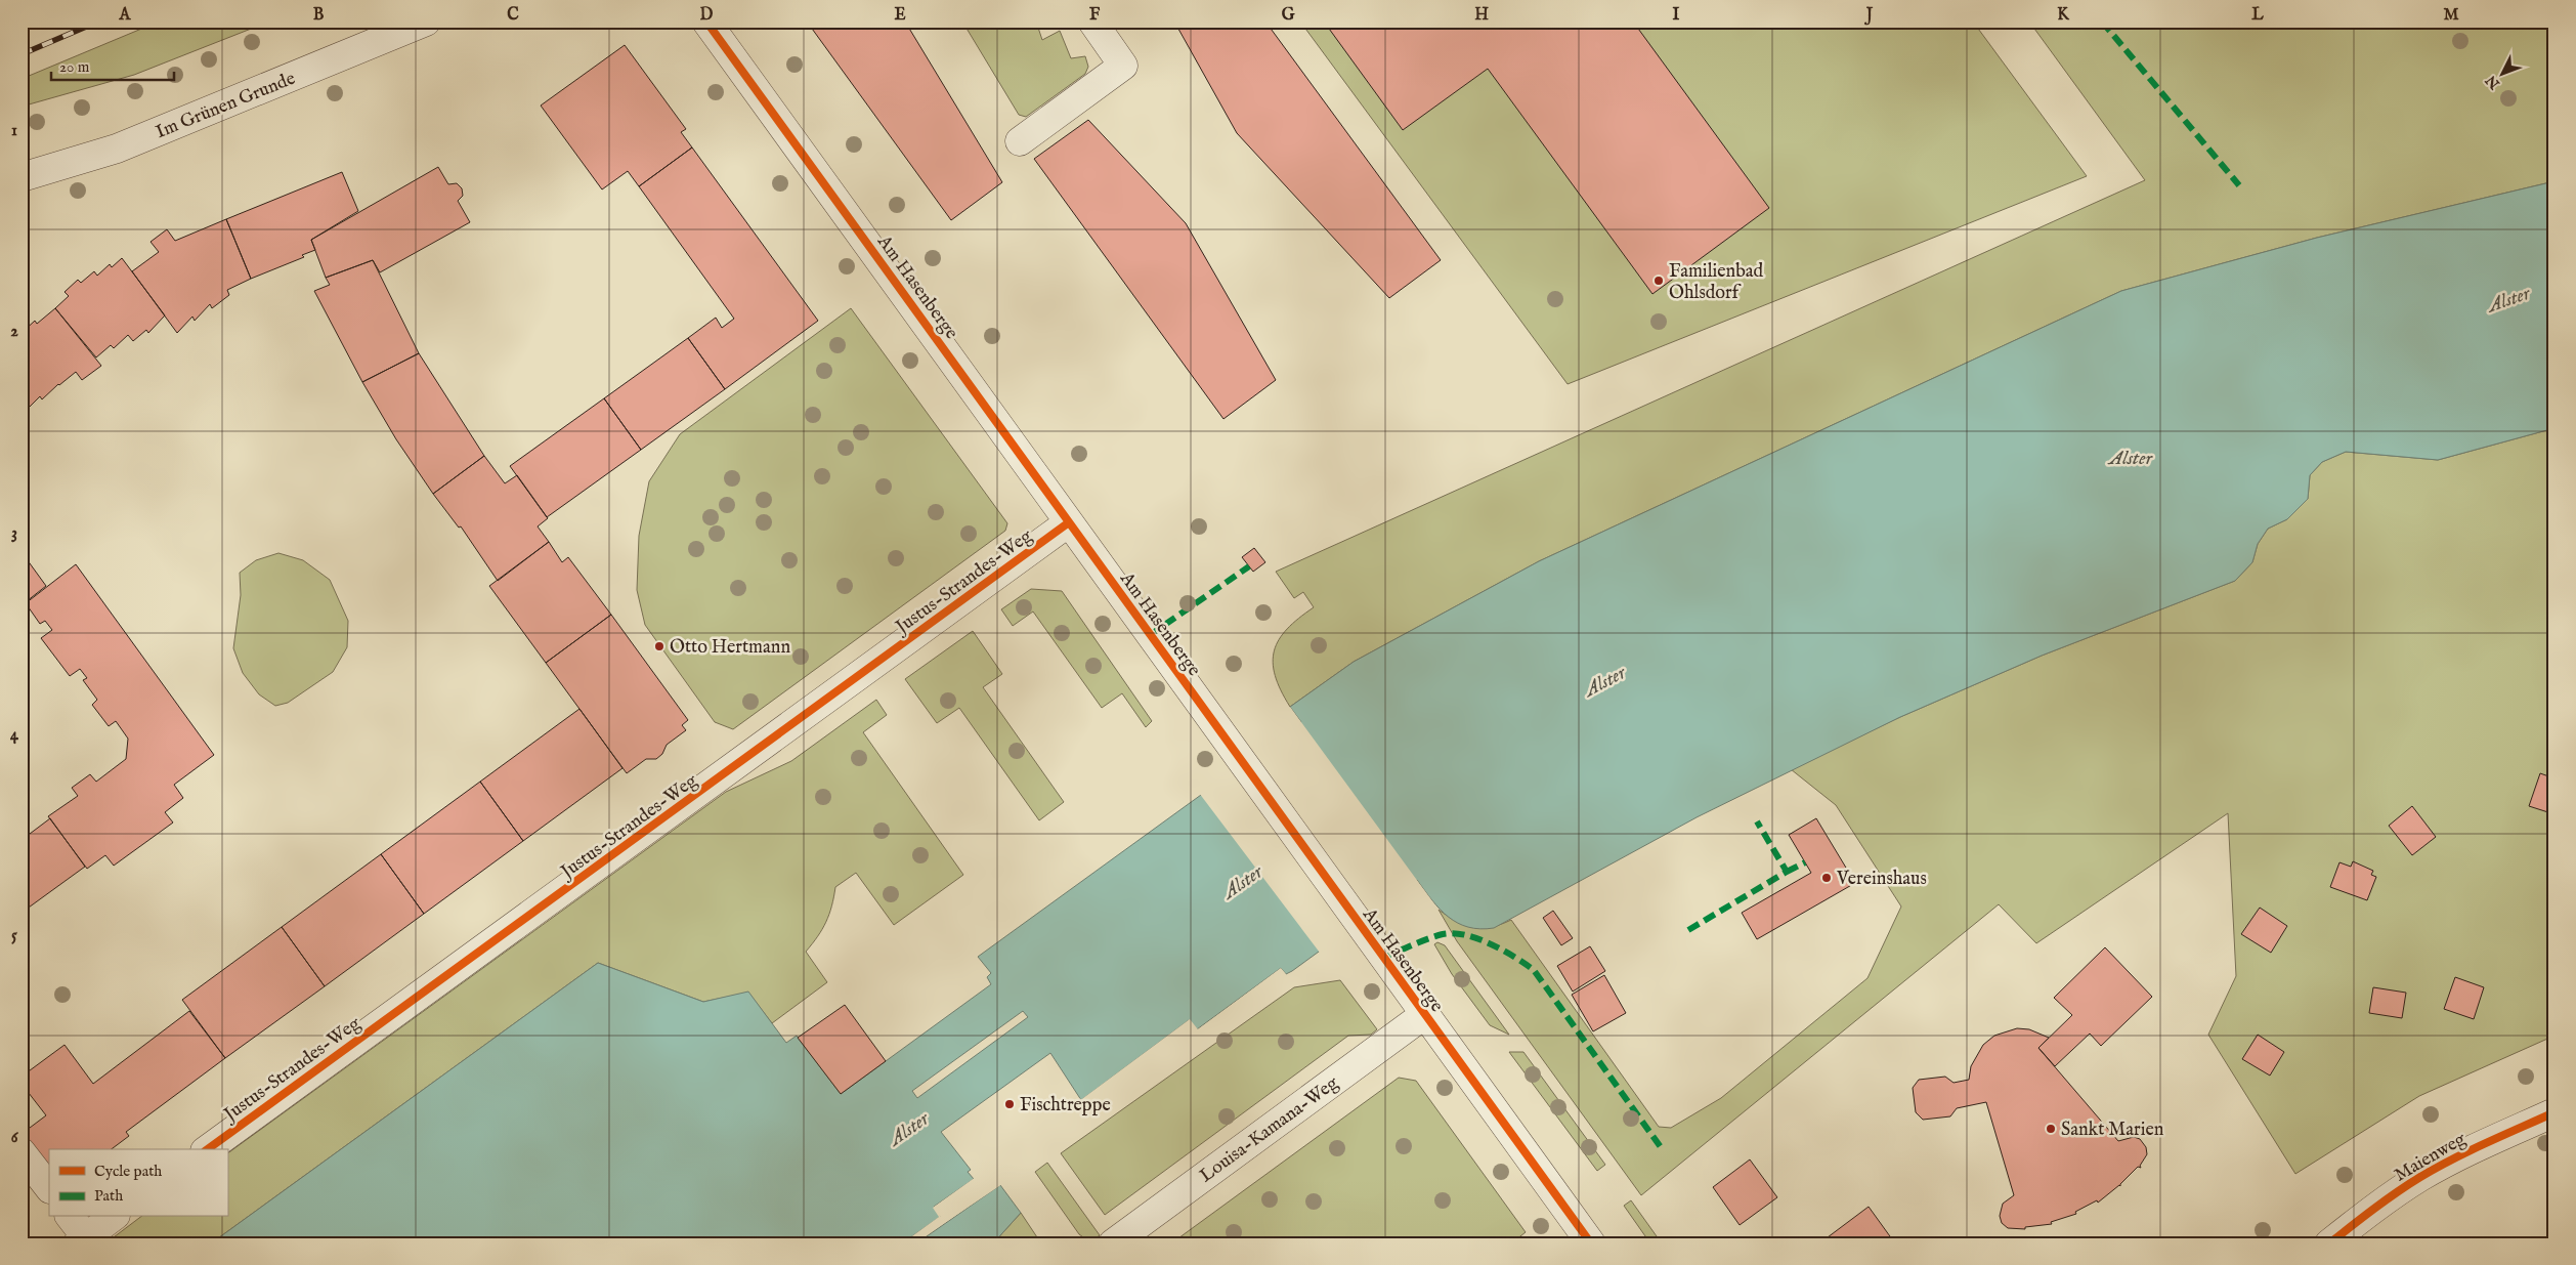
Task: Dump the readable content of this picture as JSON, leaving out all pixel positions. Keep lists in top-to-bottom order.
{
  "streets": {
    "street": [
      "Im Grünen Grunde",
      "Am Hasenberge",
      "Justus-Strandes-Weg",
      "Louisa-Kamana-Weg",
      "Maienweg"
    ]
  },
  "crossings": [
    ["Am Hasenberge", "Justus-Strandes-Weg"],
    ["Am Hasenberge", "Louisa-Kamana-Weg"]
  ],
  "water": ["Alster"],
  "places": [
    "Familienbad Ohlsdorf",
    "Otto Hertmann",
    "Vereinshaus",
    "Fischtreppe",
    "Sankt Marien"
  ],
  "legend": ["Cycle path", "Path"],
  "scale_bar": "20 m",
  "north": "bottom left",
  "grid": {
    "columns": [
      "A",
      "B",
      "C",
      "D",
      "E",
      "F",
      "G",
      "H",
      "I",
      "J",
      "K",
      "L",
      "M"
    ],
    "rows": [
      "1",
      "2",
      "3",
      "4",
      "5",
      "6"
    ]
  }
}
